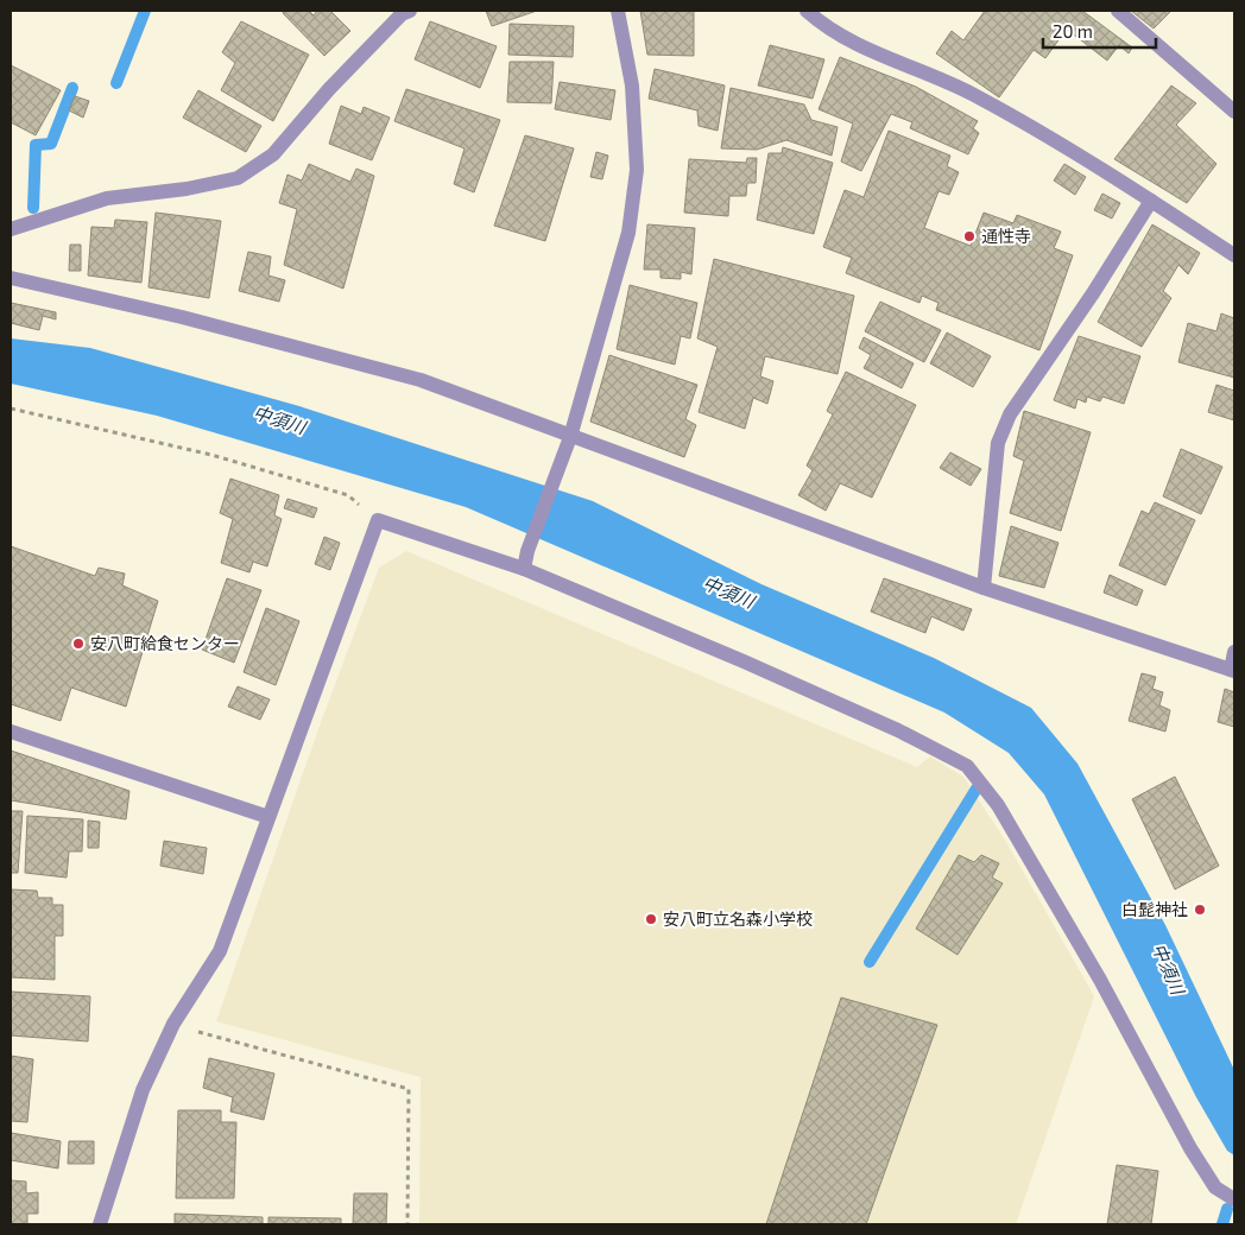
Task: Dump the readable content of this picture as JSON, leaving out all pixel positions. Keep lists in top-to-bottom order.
{
  "water": ["中須川"],
  "places": [
    "通性寺",
    "安八町給食センター",
    "白髭神社",
    "安八町立名森小学校"
  ],
  "scale_bar": "20 m"
}
